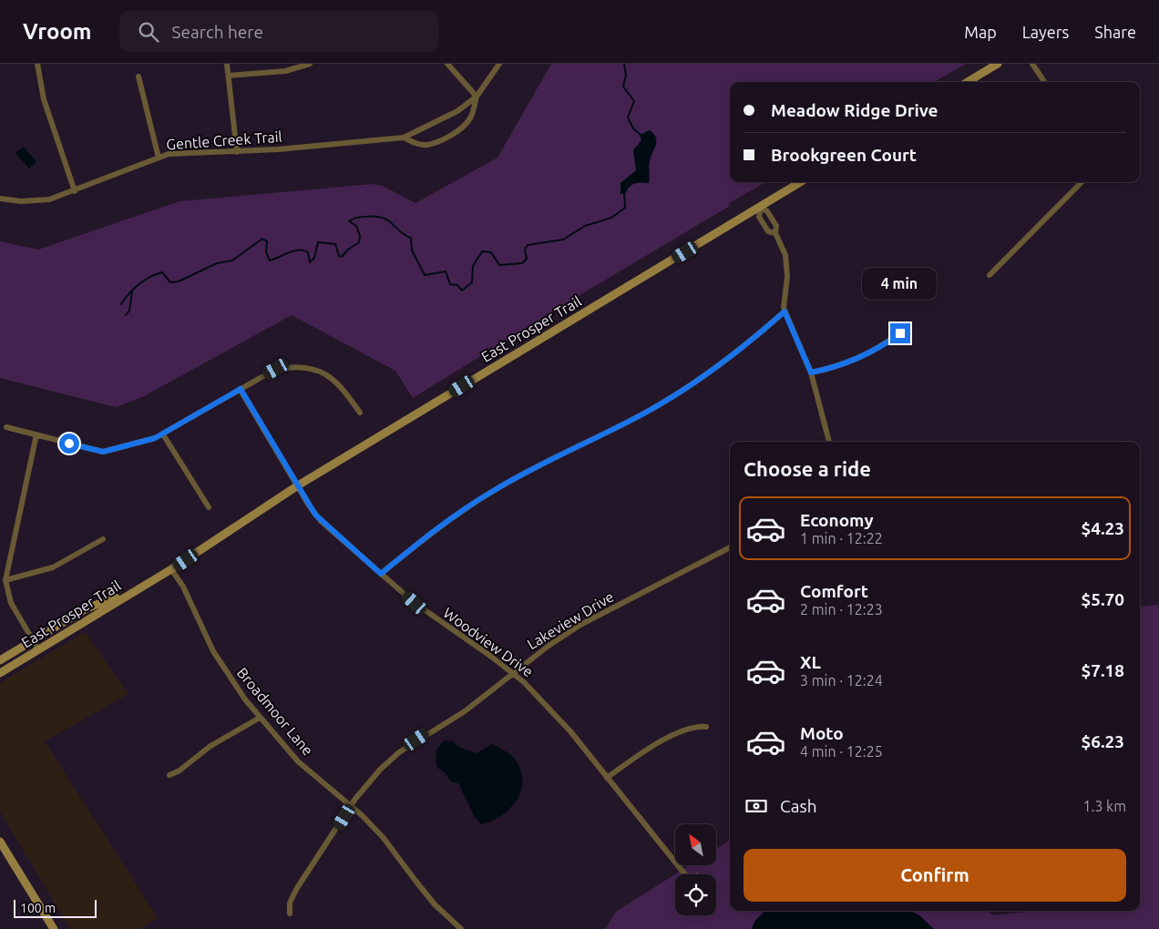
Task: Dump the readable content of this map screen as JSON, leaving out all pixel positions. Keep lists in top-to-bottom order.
{
  "streets": {
    "main road": ["East Prosper Trail"],
    "street": [
      "Gentle Creek Trail",
      "Lakeview Drive",
      "Woodview Drive",
      "Broadmoor Lane"
    ]
  },
  "crossings": [
    ["East Prosper Trail", "Woodview Drive"],
    ["East Prosper Trail", "Broadmoor Lane"],
    ["Lakeview Drive", "Woodview Drive"],
    ["Lakeview Drive", "Broadmoor Lane"]
  ],
  "scale_bar": "100 m",
  "north": "top left",
  "page": {
    "header": "Vroom",
    "search": "Search here",
    "nav": ["Map", "Layers", "Share"],
    "banner": ["Meadow Ridge Drive", "Brookgreen Court"],
    "bubble": "4 min",
    "heading": "Choose a ride",
    "list": [
      {
        "name": "Economy",
        "note": "1 min · 12:22",
        "value": "$4.23"
      },
      {
        "name": "Comfort",
        "note": "2 min · 12:23",
        "value": "$5.70"
      },
      {
        "name": "XL",
        "note": "3 min · 12:24",
        "value": "$7.18"
      },
      {
        "name": "Moto",
        "note": "4 min · 12:25",
        "value": "$6.23"
      }
    ],
    "pay": ["Cash", "1.3 km"],
    "buttons": "Confirm",
    "scale": "100 m"
  }
}
